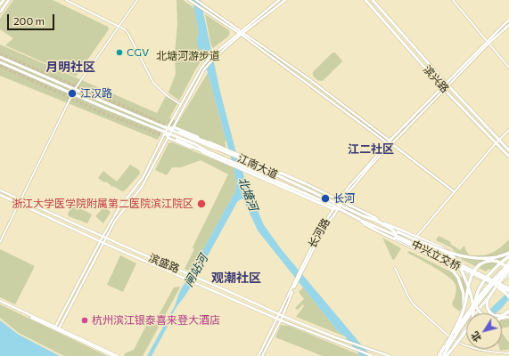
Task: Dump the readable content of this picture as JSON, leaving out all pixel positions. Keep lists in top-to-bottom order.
{
  "streets": {
    "highway": ["江南大道", "中兴立交桥"],
    "main road": ["滨兴路", "长河路", "滨盛路"]
  },
  "crossings": [
    ["滨兴路", "长河路"],
    ["江南大道", "长河路"],
    ["江南大道", "中兴立交桥"],
    ["长河路", "滨盛路"]
  ],
  "districts": ["月明社区", "江二社区", "观潮社区"],
  "water": ["北塘河", "闸站河"],
  "parks": ["北塘河游步道"],
  "places": [
    "CGV",
    "江汉路",
    "长河",
    "浙江大学医学院附属第二医院滨江院区",
    "杭州滨江银泰喜来登大酒店"
  ],
  "scale_bar": "200 m",
  "north": "bottom left"
}
